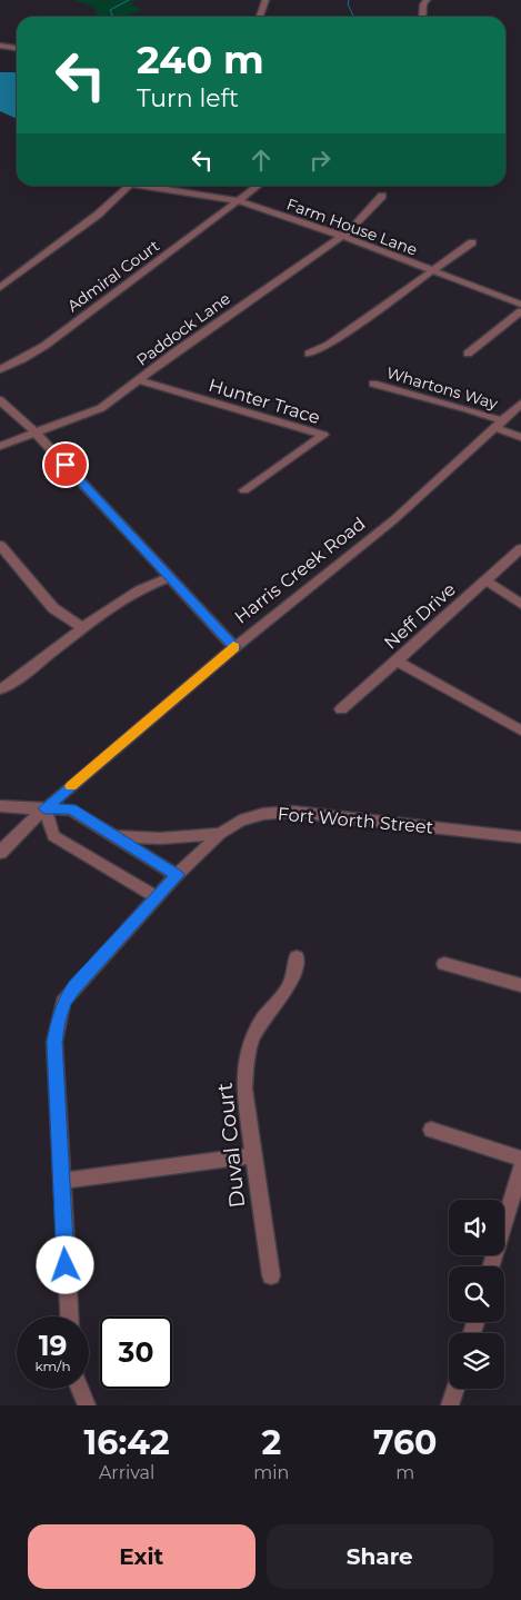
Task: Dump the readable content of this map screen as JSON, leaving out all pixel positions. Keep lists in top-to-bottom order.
{
  "streets": {
    "street": [
      "Farm House Lane",
      "Admiral Court",
      "Paddock Lane",
      "Whartons Way",
      "Hunter Trace",
      "Harris Creek Road",
      "Neff Drive",
      "Fort Worth Street",
      "Duval Court"
    ]
  },
  "crossings": [
    ["Farm House Lane", "Admiral Court"],
    ["Farm House Lane", "Paddock Lane"],
    ["Paddock Lane", "Hunter Trace"],
    ["Whartons Way", "Harris Creek Road"]
  ],
  "page": {
    "turn": ["240 m", "Turn left"],
    "speed": "19 km/h",
    "limit": "30",
    "eta": [
      "16:42",
      "Arrival",
      "2",
      "min",
      "760",
      "m"
    ],
    "buttons": ["Exit", "Share"]
  }
}
